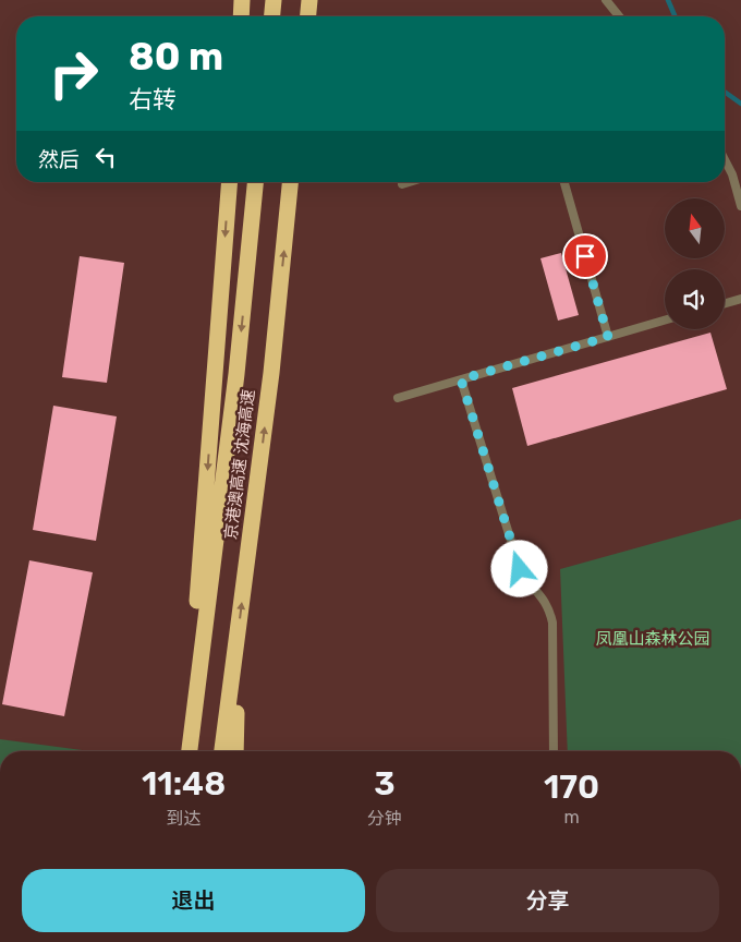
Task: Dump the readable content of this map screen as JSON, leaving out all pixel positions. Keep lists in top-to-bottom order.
{
  "streets": {
    "highway": ["京港澳高速 沈海高速"]
  },
  "parks": ["凤凰山森林公园"],
  "north": "top",
  "page": {
    "turn": ["80 m", "右转"],
    "then": "然后",
    "eta": [
      "11:48",
      "到达",
      "3",
      "分钟",
      "170",
      "m"
    ],
    "buttons": ["退出", "分享"]
  }
}
